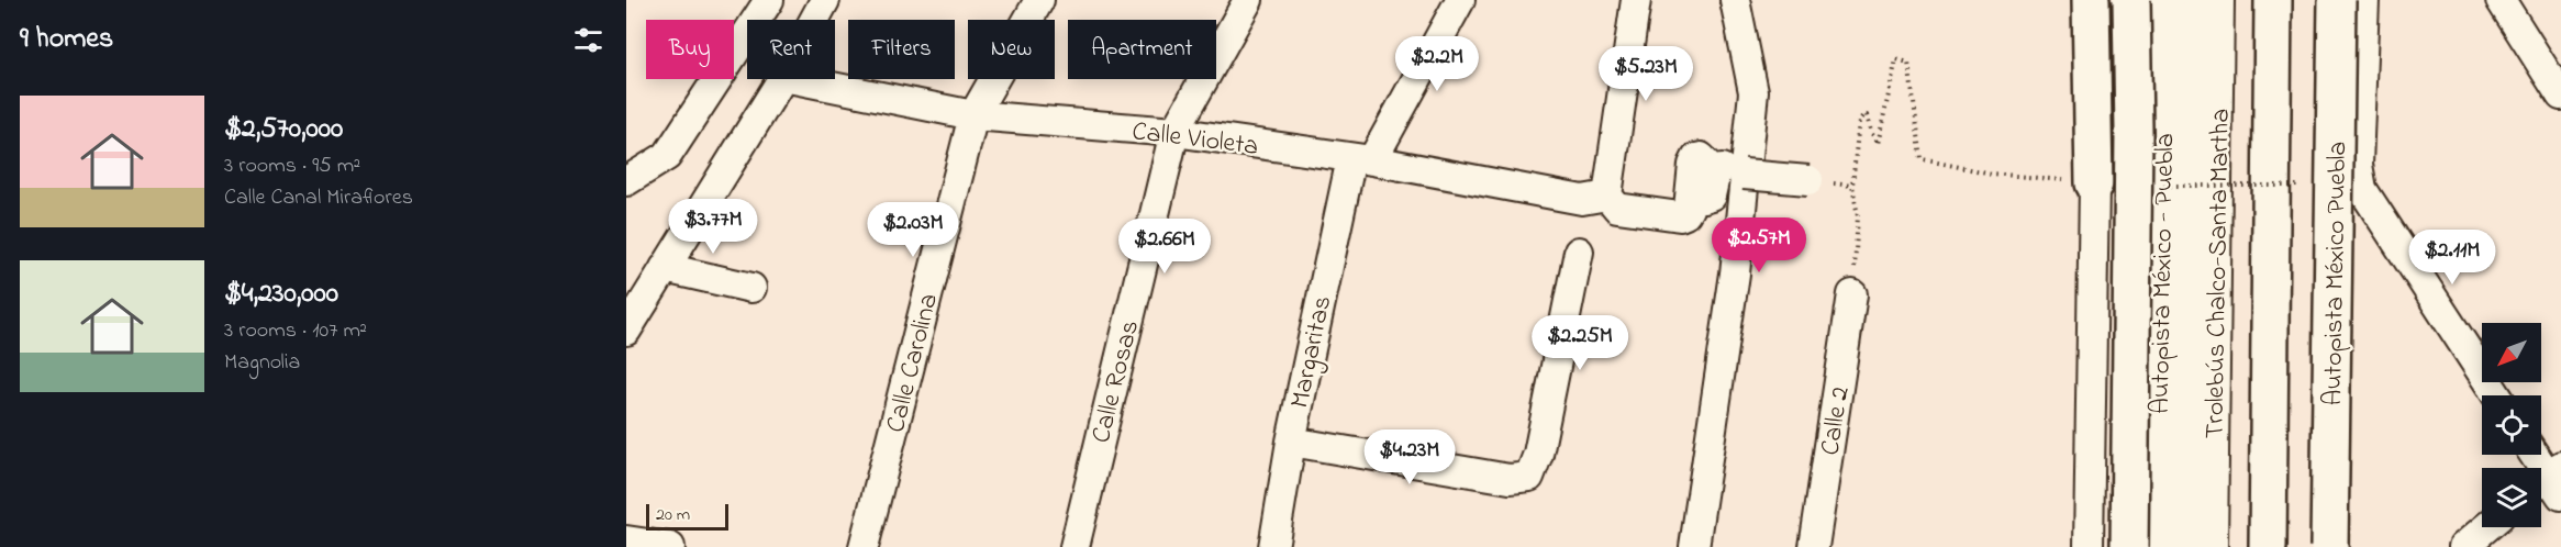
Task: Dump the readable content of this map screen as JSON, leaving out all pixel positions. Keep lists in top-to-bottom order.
{
  "streets": {
    "highway": ["Autopista México - Puebla", "Autopista México Puebla"],
    "street": [
      "Calle Violeta",
      "Trolebús Chalco-Santa Martha",
      "Margaritas",
      "Calle Carolina",
      "Calle Rosas",
      "Calle 2"
    ]
  },
  "crossings": [
    ["Calle Violeta", "Margaritas"],
    ["Calle Violeta", "Calle Carolina"],
    ["Calle Violeta", "Calle Rosas"]
  ],
  "scale_bar": "20 m",
  "north": "bottom left",
  "page": {
    "heading": "9 homes",
    "chip": [
      "Buy",
      "Rent",
      "Filters",
      "New",
      "Apartment"
    ],
    "price": [
      "$2.2M",
      "$5.23M",
      "$3.77M",
      "$2.03M",
      "$2.57M",
      "$2.66M",
      "$2.11M",
      "$2.25M",
      "$4.23M"
    ],
    "list": [
      {
        "name": "$2,570,000",
        "note": "3 rooms · 95 m² · Calle Canal Miraflores"
      },
      {
        "name": "$4,230,000",
        "note": "3 rooms · 107 m² · Magnolia"
      }
    ],
    "scale": "20 m"
  }
}
